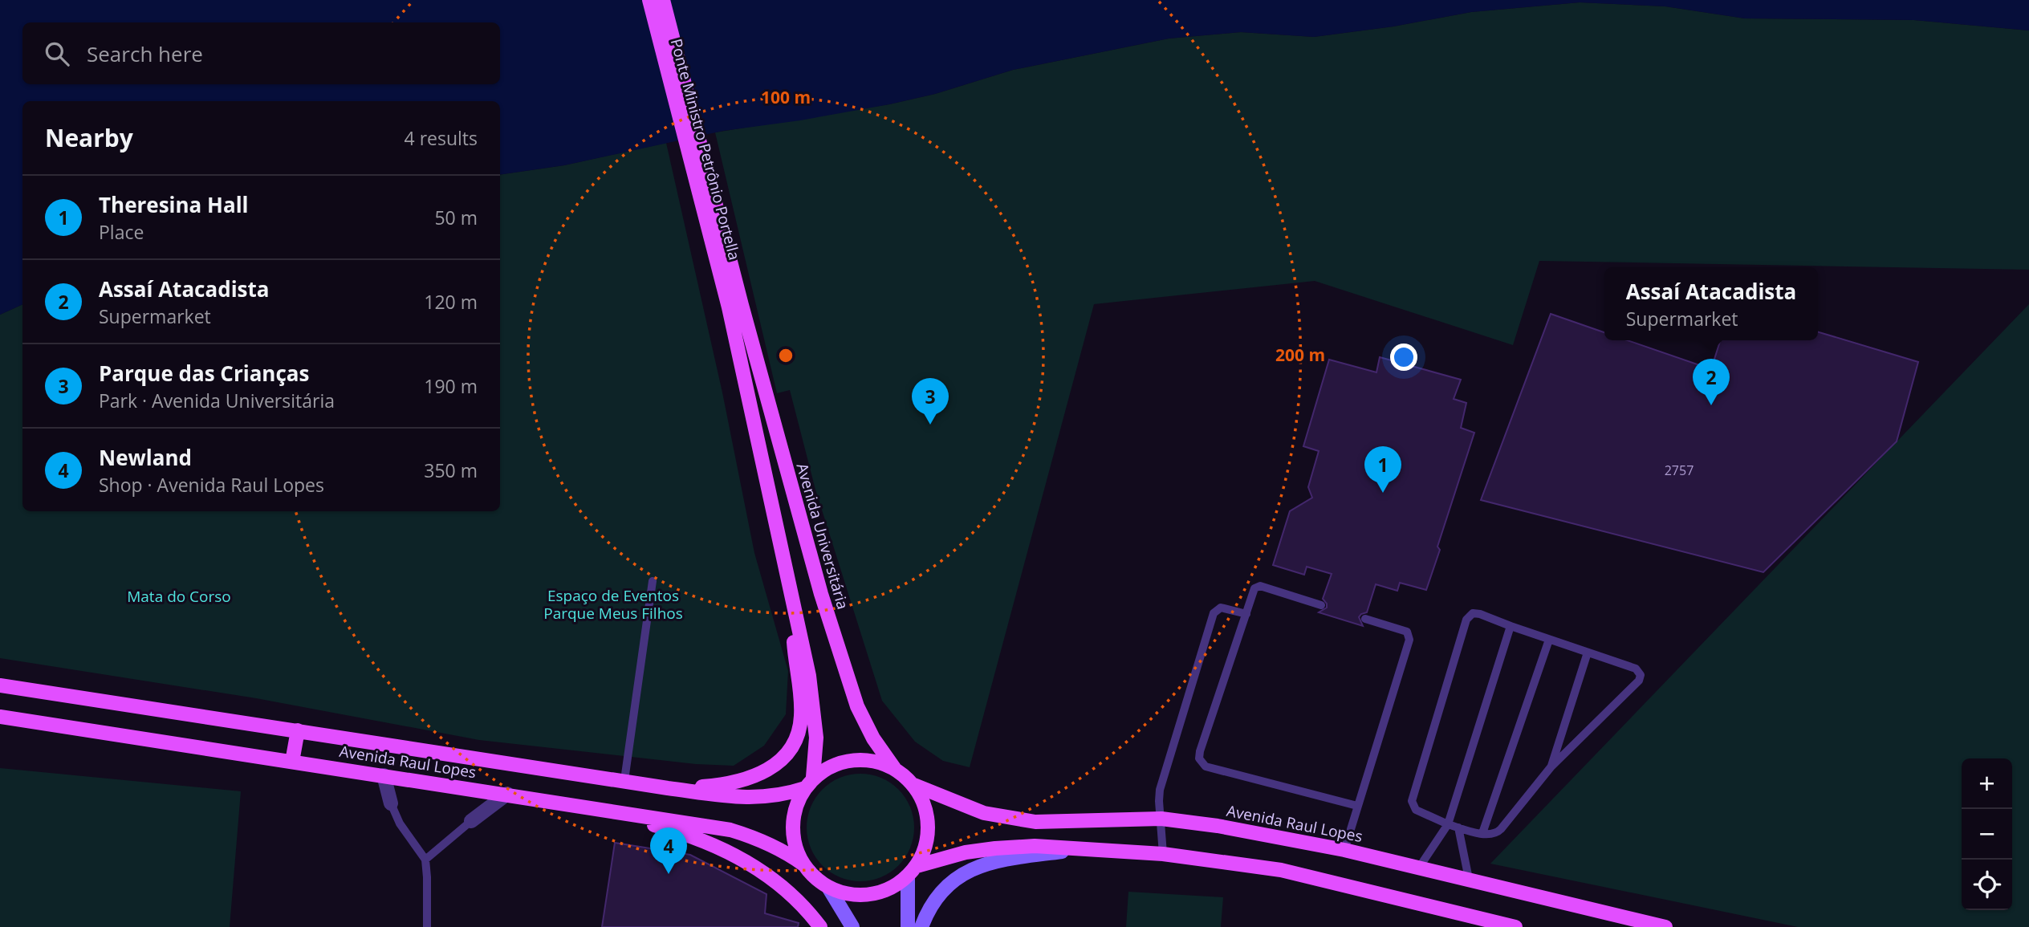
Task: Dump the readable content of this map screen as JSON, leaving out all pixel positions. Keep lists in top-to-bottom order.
{
  "streets": {
    "main road": ["Ponte Ministro Petrônio Portella", "Avenida Universitária", "Avenida Raul Lopes"]
  },
  "crossings": [
    ["Ponte Ministro Petrônio Portella", "Avenida Universitária"],
    ["Avenida Universitária", "Avenida Raul Lopes"]
  ],
  "parks": ["Espaço de Eventos Parque Meus Filhos", "Mata do Corso"],
  "house_numbers": ["2757"],
  "page": {
    "search": "Search here",
    "heading": ["Nearby", "4 results"],
    "list": [
      {
        "mark": "1",
        "name": "Theresina Hall",
        "note": "Place",
        "value": "50 m"
      },
      {
        "mark": "2",
        "name": "Assaí Atacadista",
        "note": "Supermarket",
        "value": "120 m"
      },
      {
        "mark": "3",
        "name": "Parque das Crianças",
        "note": "Park · Avenida Universitária",
        "value": "190 m"
      },
      {
        "mark": "4",
        "name": "Newland",
        "note": "Shop · Avenida Raul Lopes",
        "value": "350 m"
      }
    ],
    "popup": ["Assaí Atacadista", "Supermarket"],
    "pins": [
      "2",
      "3",
      "1",
      "4"
    ],
    "map_buttons": ["+", "−"]
  },
  "rings": ["100 m", "200 m"]
}
